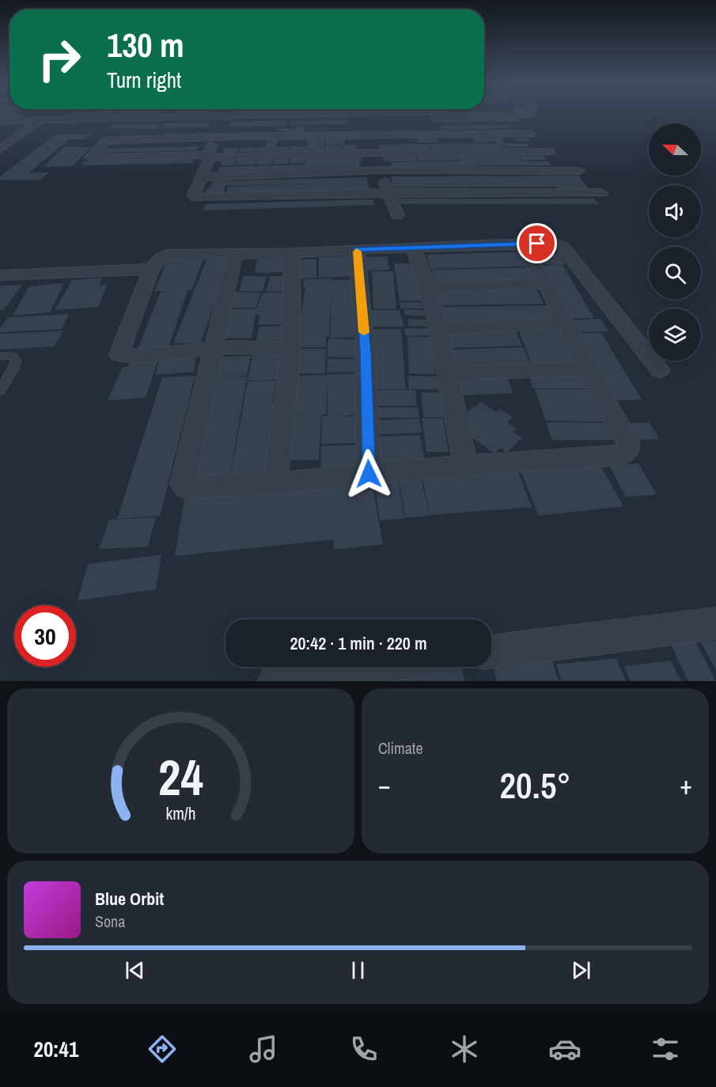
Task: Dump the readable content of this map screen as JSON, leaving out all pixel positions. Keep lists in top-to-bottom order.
{
  "north": "left",
  "page": {
    "turn": ["130 m", "Turn right"],
    "limit": "30",
    "trip": "20:42 · 1 min · 220 m",
    "tile": "Climate",
    "heat": ["−", "20.5°", "+"],
    "song": ["Blue Orbit", "Sona"],
    "tabs": "20:41",
    "gauge": ["24", "km/h"]
  }
}
